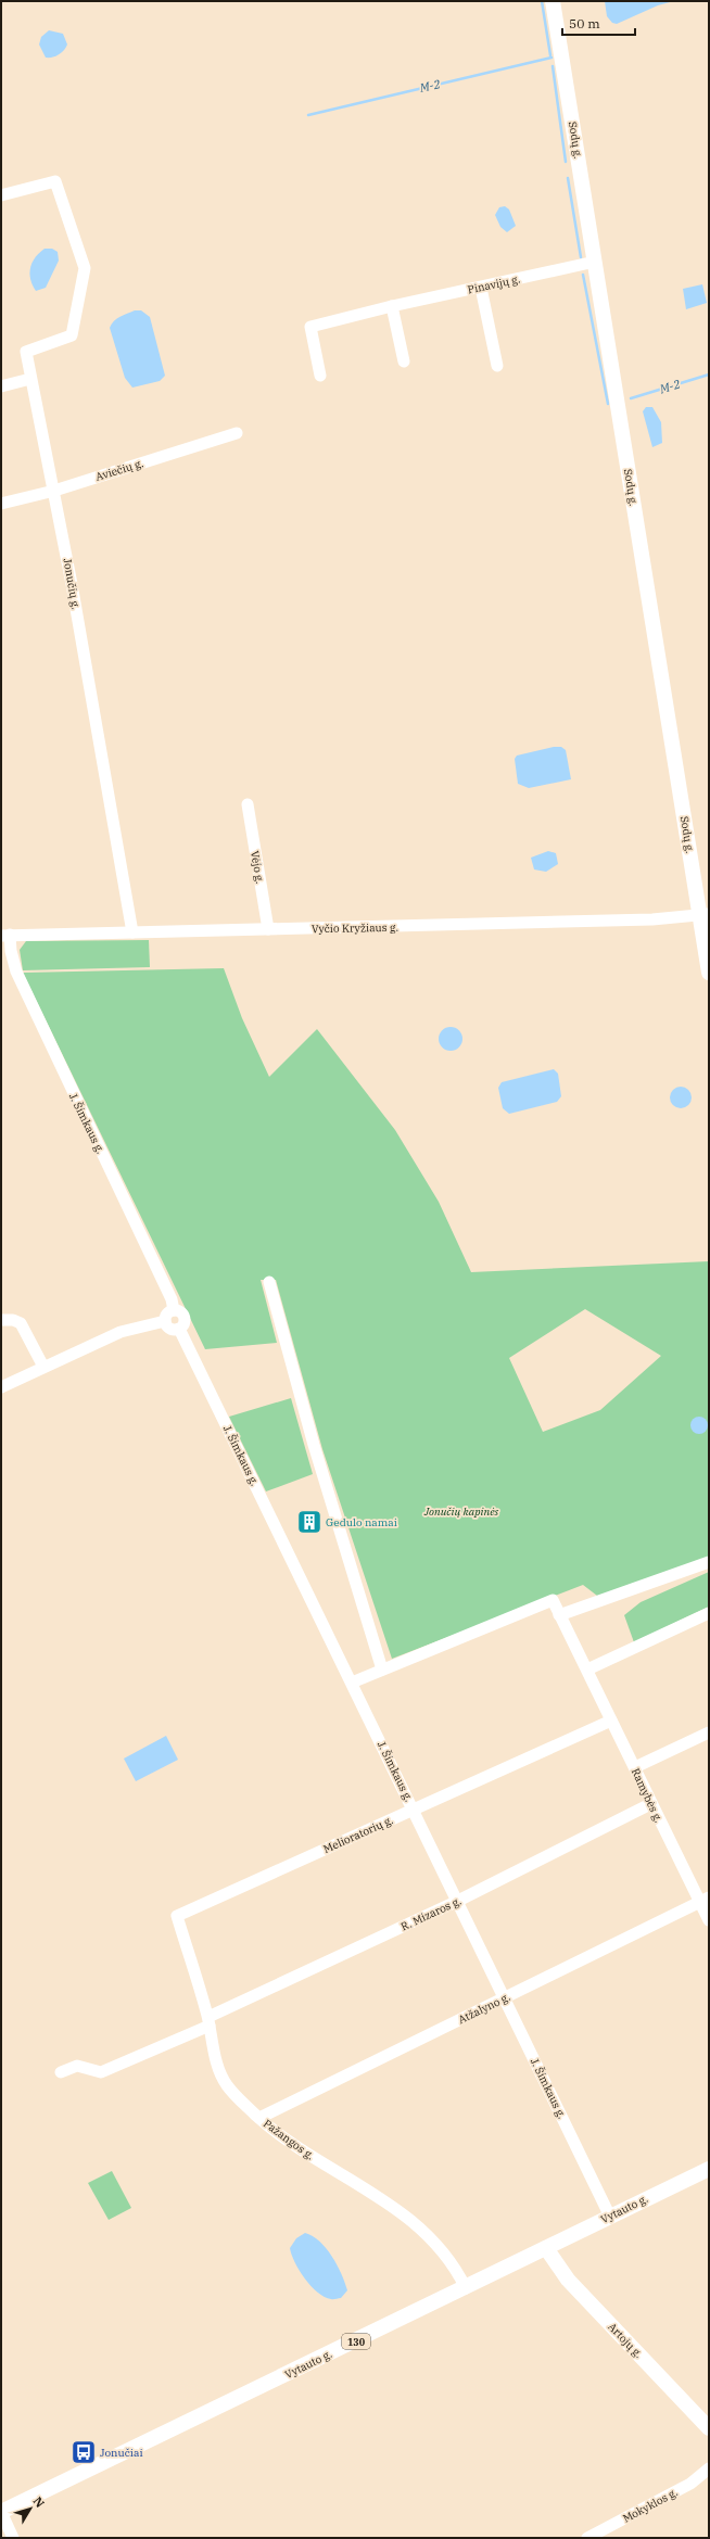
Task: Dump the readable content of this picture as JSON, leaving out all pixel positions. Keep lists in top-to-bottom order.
{
  "streets": {
    "main road": [
      "Sodų g.",
      "Vytauto g.",
      "Artojų g.",
      "130"
    ],
    "street": [
      "Pinavijų g.",
      "Aviečių g.",
      "Jonučių g.",
      "Vėjo g.",
      "Vyčio Kryžiaus g.",
      "J. Šimkaus g.",
      "Ramybės g.",
      "Melioratorių g.",
      "R. Mizaros g.",
      "Atžalyno g.",
      "Pažangos g.",
      "Mokyklos g."
    ]
  },
  "crossings": [
    ["Sodų g.", "Pinavijų g."],
    ["Sodų g.", "Vyčio Kryžiaus g."],
    ["Aviečių g.", "Jonučių g."],
    ["Jonučių g.", "Vyčio Kryžiaus g."],
    ["Vėjo g.", "Vyčio Kryžiaus g."],
    ["Vyčio Kryžiaus g.", "J. Šimkaus g."],
    ["J. Šimkaus g.", "Melioratorių g."],
    ["J. Šimkaus g.", "R. Mizaros g."],
    ["J. Šimkaus g.", "Atžalyno g."],
    ["J. Šimkaus g.", "Vytauto g."],
    ["Ramybės g.", "Melioratorių g."],
    ["Ramybės g.", "R. Mizaros g."],
    ["Ramybės g.", "Atžalyno g."],
    ["Melioratorių g.", "Pažangos g."],
    ["R. Mizaros g.", "Pažangos g."],
    ["Atžalyno g.", "Pažangos g."],
    ["Pažangos g.", "Vytauto g."],
    ["Vytauto g.", "Artojų g."]
  ],
  "water": ["M-2"],
  "parks": ["Jonučių kapinės"],
  "places": {
    "building": ["Gedulo namai"],
    "bus stop": ["Jonučiai"]
  },
  "scale_bar": "50 m",
  "north": "top right"
}
